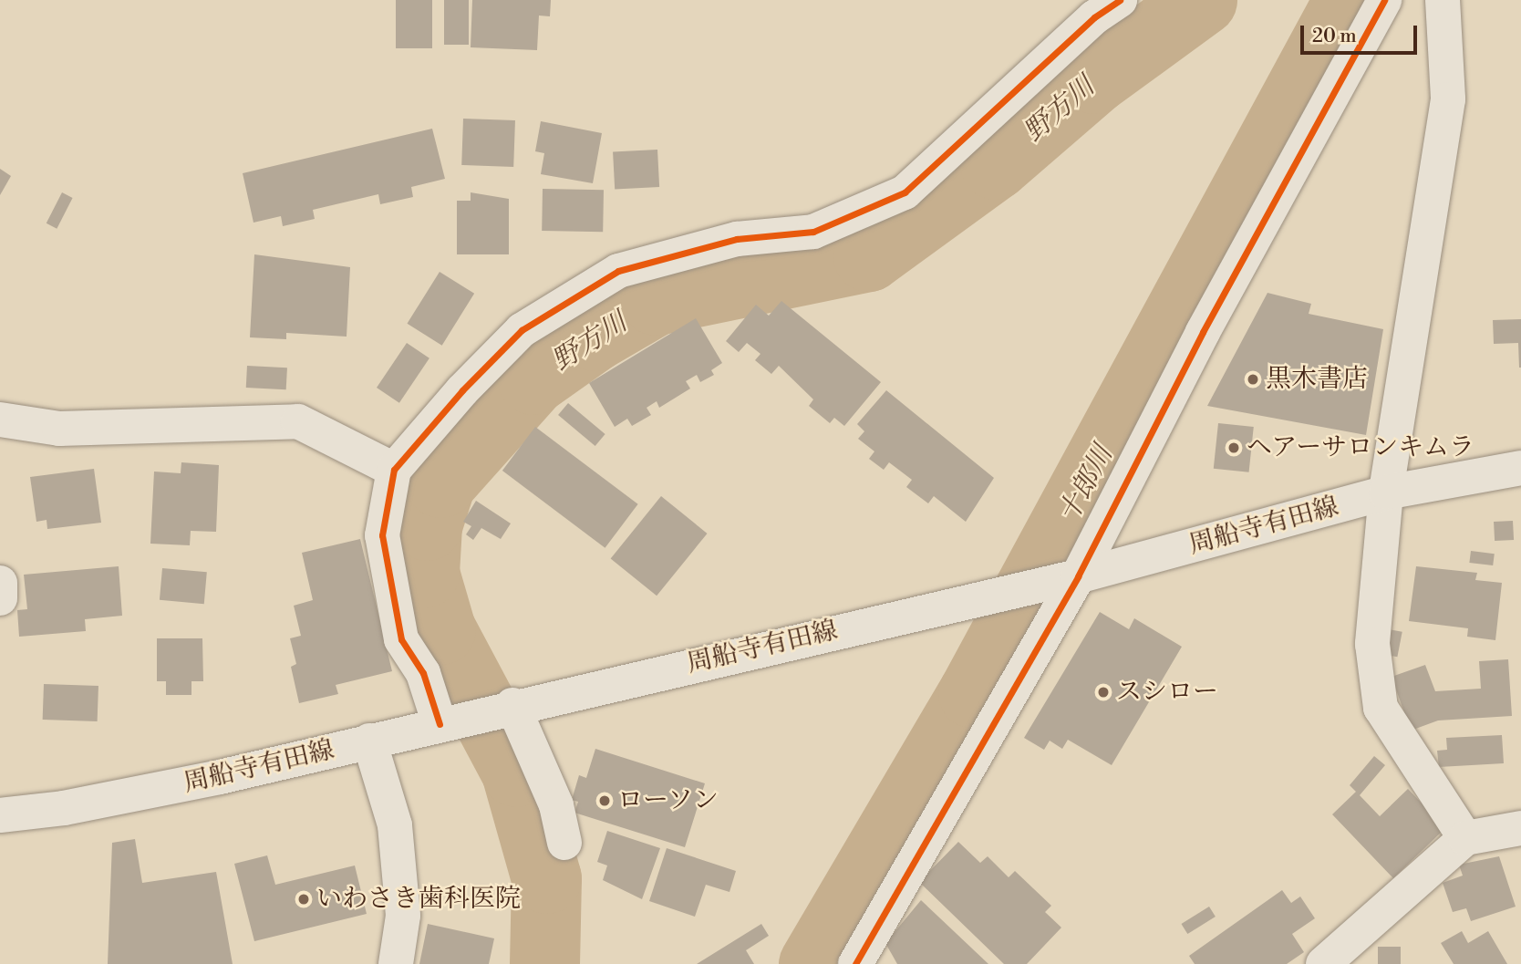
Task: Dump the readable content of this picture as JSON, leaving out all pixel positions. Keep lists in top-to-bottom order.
{
  "streets": {
    "street": ["周船寺有田線"]
  },
  "water": ["野方川", "十郎川"],
  "places": [
    "黒木書店",
    "ヘアーサロンキムラ",
    "スシロー",
    "ローソン",
    "いわさき歯科医院"
  ],
  "scale_bar": "20 m"
}
